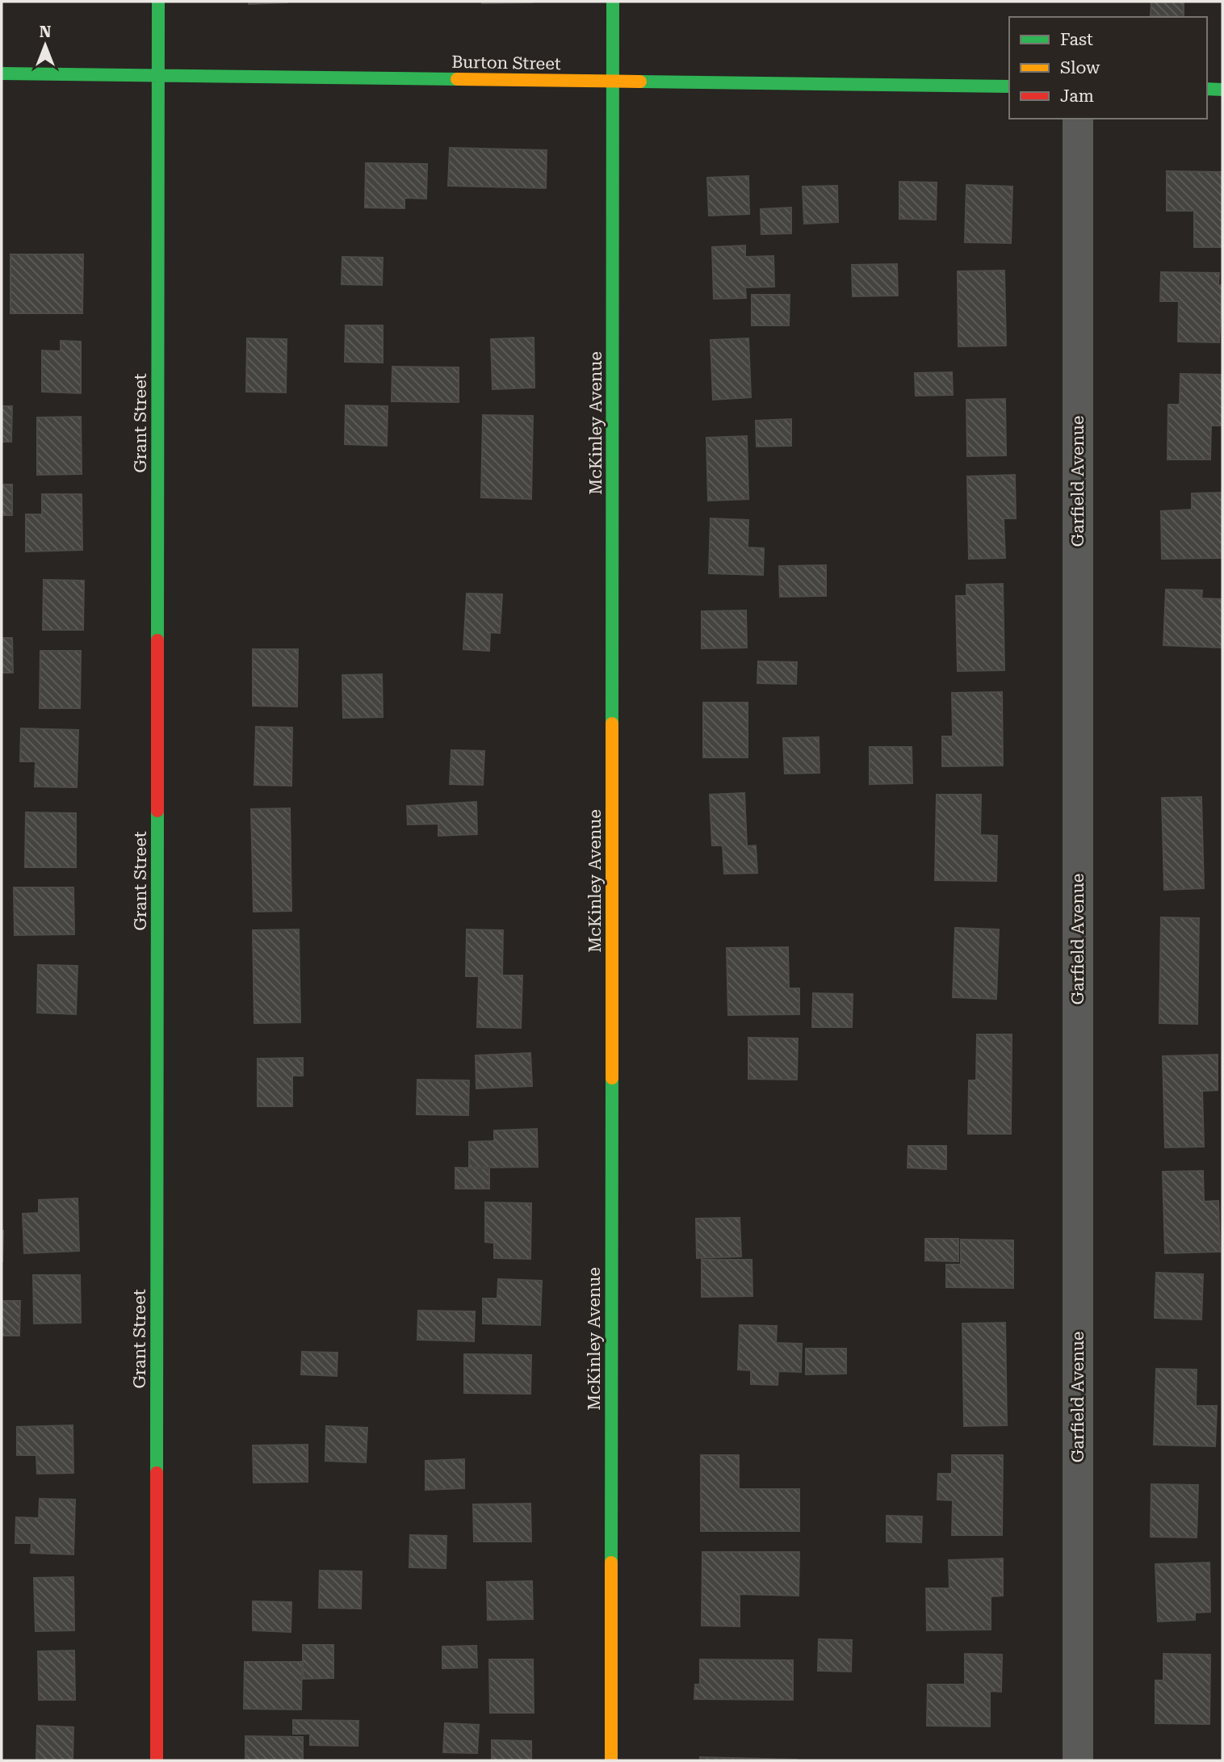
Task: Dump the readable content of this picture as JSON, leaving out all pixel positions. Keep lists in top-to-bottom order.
{
  "streets": {
    "street": [
      "Burton Street",
      "Grant Street",
      "McKinley Avenue",
      "Garfield Avenue"
    ]
  },
  "crossings": [
    ["Burton Street", "Grant Street"],
    ["Burton Street", "McKinley Avenue"]
  ],
  "legend": ["Fast", "Slow", "Jam"],
  "north": "top"
}
